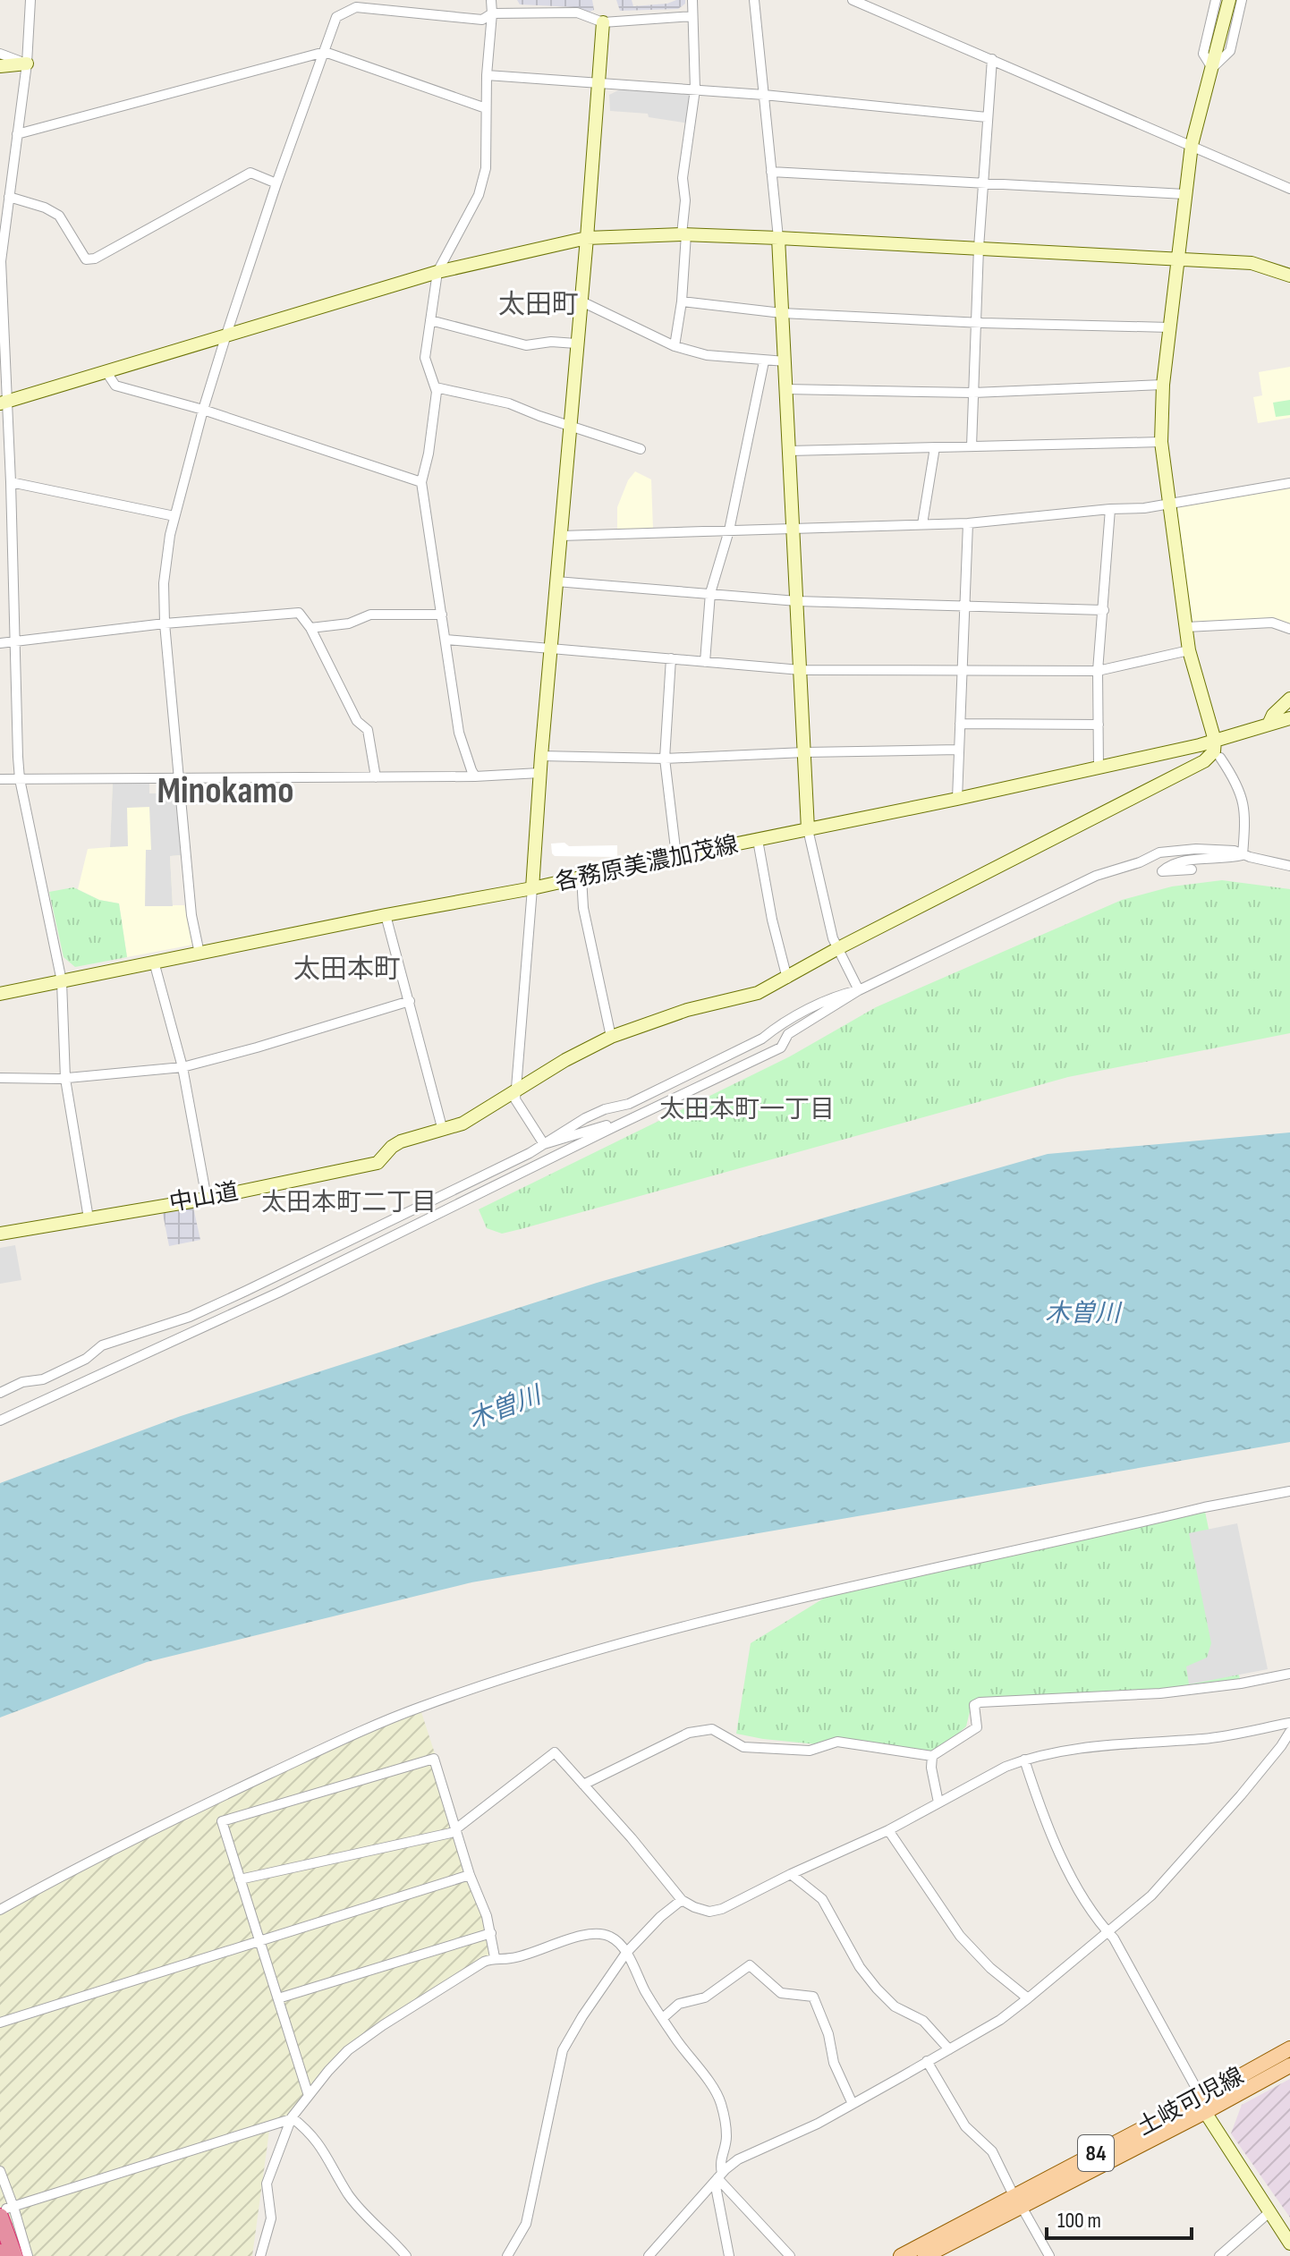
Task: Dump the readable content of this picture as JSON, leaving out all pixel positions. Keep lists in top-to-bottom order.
{
  "streets": {
    "main road": ["土岐可児線", "84"],
    "street": ["各務原美濃加茂線", "中山道"]
  },
  "crossings": [
    ["各務原美濃加茂線", "中山道"]
  ],
  "districts": [
    "太田町",
    "Minokamo",
    "太田本町",
    "太田本町一丁目",
    "太田本町二丁目"
  ],
  "water": ["木曽川"],
  "scale_bar": "100 m"
}
